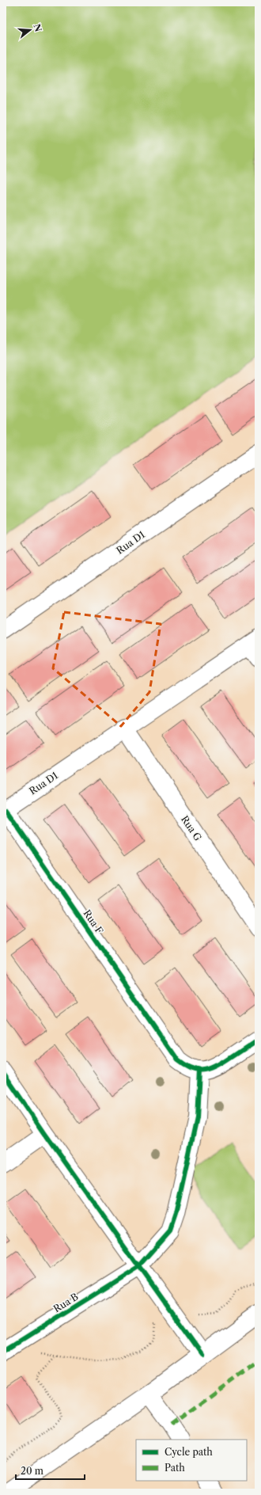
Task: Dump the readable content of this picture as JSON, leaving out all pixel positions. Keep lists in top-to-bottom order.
{
  "streets": {
    "street": [
      "Rua D1",
      "Rua G",
      "Rua F",
      "Rua B"
    ]
  },
  "crossings": [
    ["Rua D1", "Rua G"],
    ["Rua D1", "Rua F"],
    ["Rua F", "Rua B"]
  ],
  "legend": ["Cycle path", "Path"],
  "scale_bar": "20 m",
  "north": "right"
}
